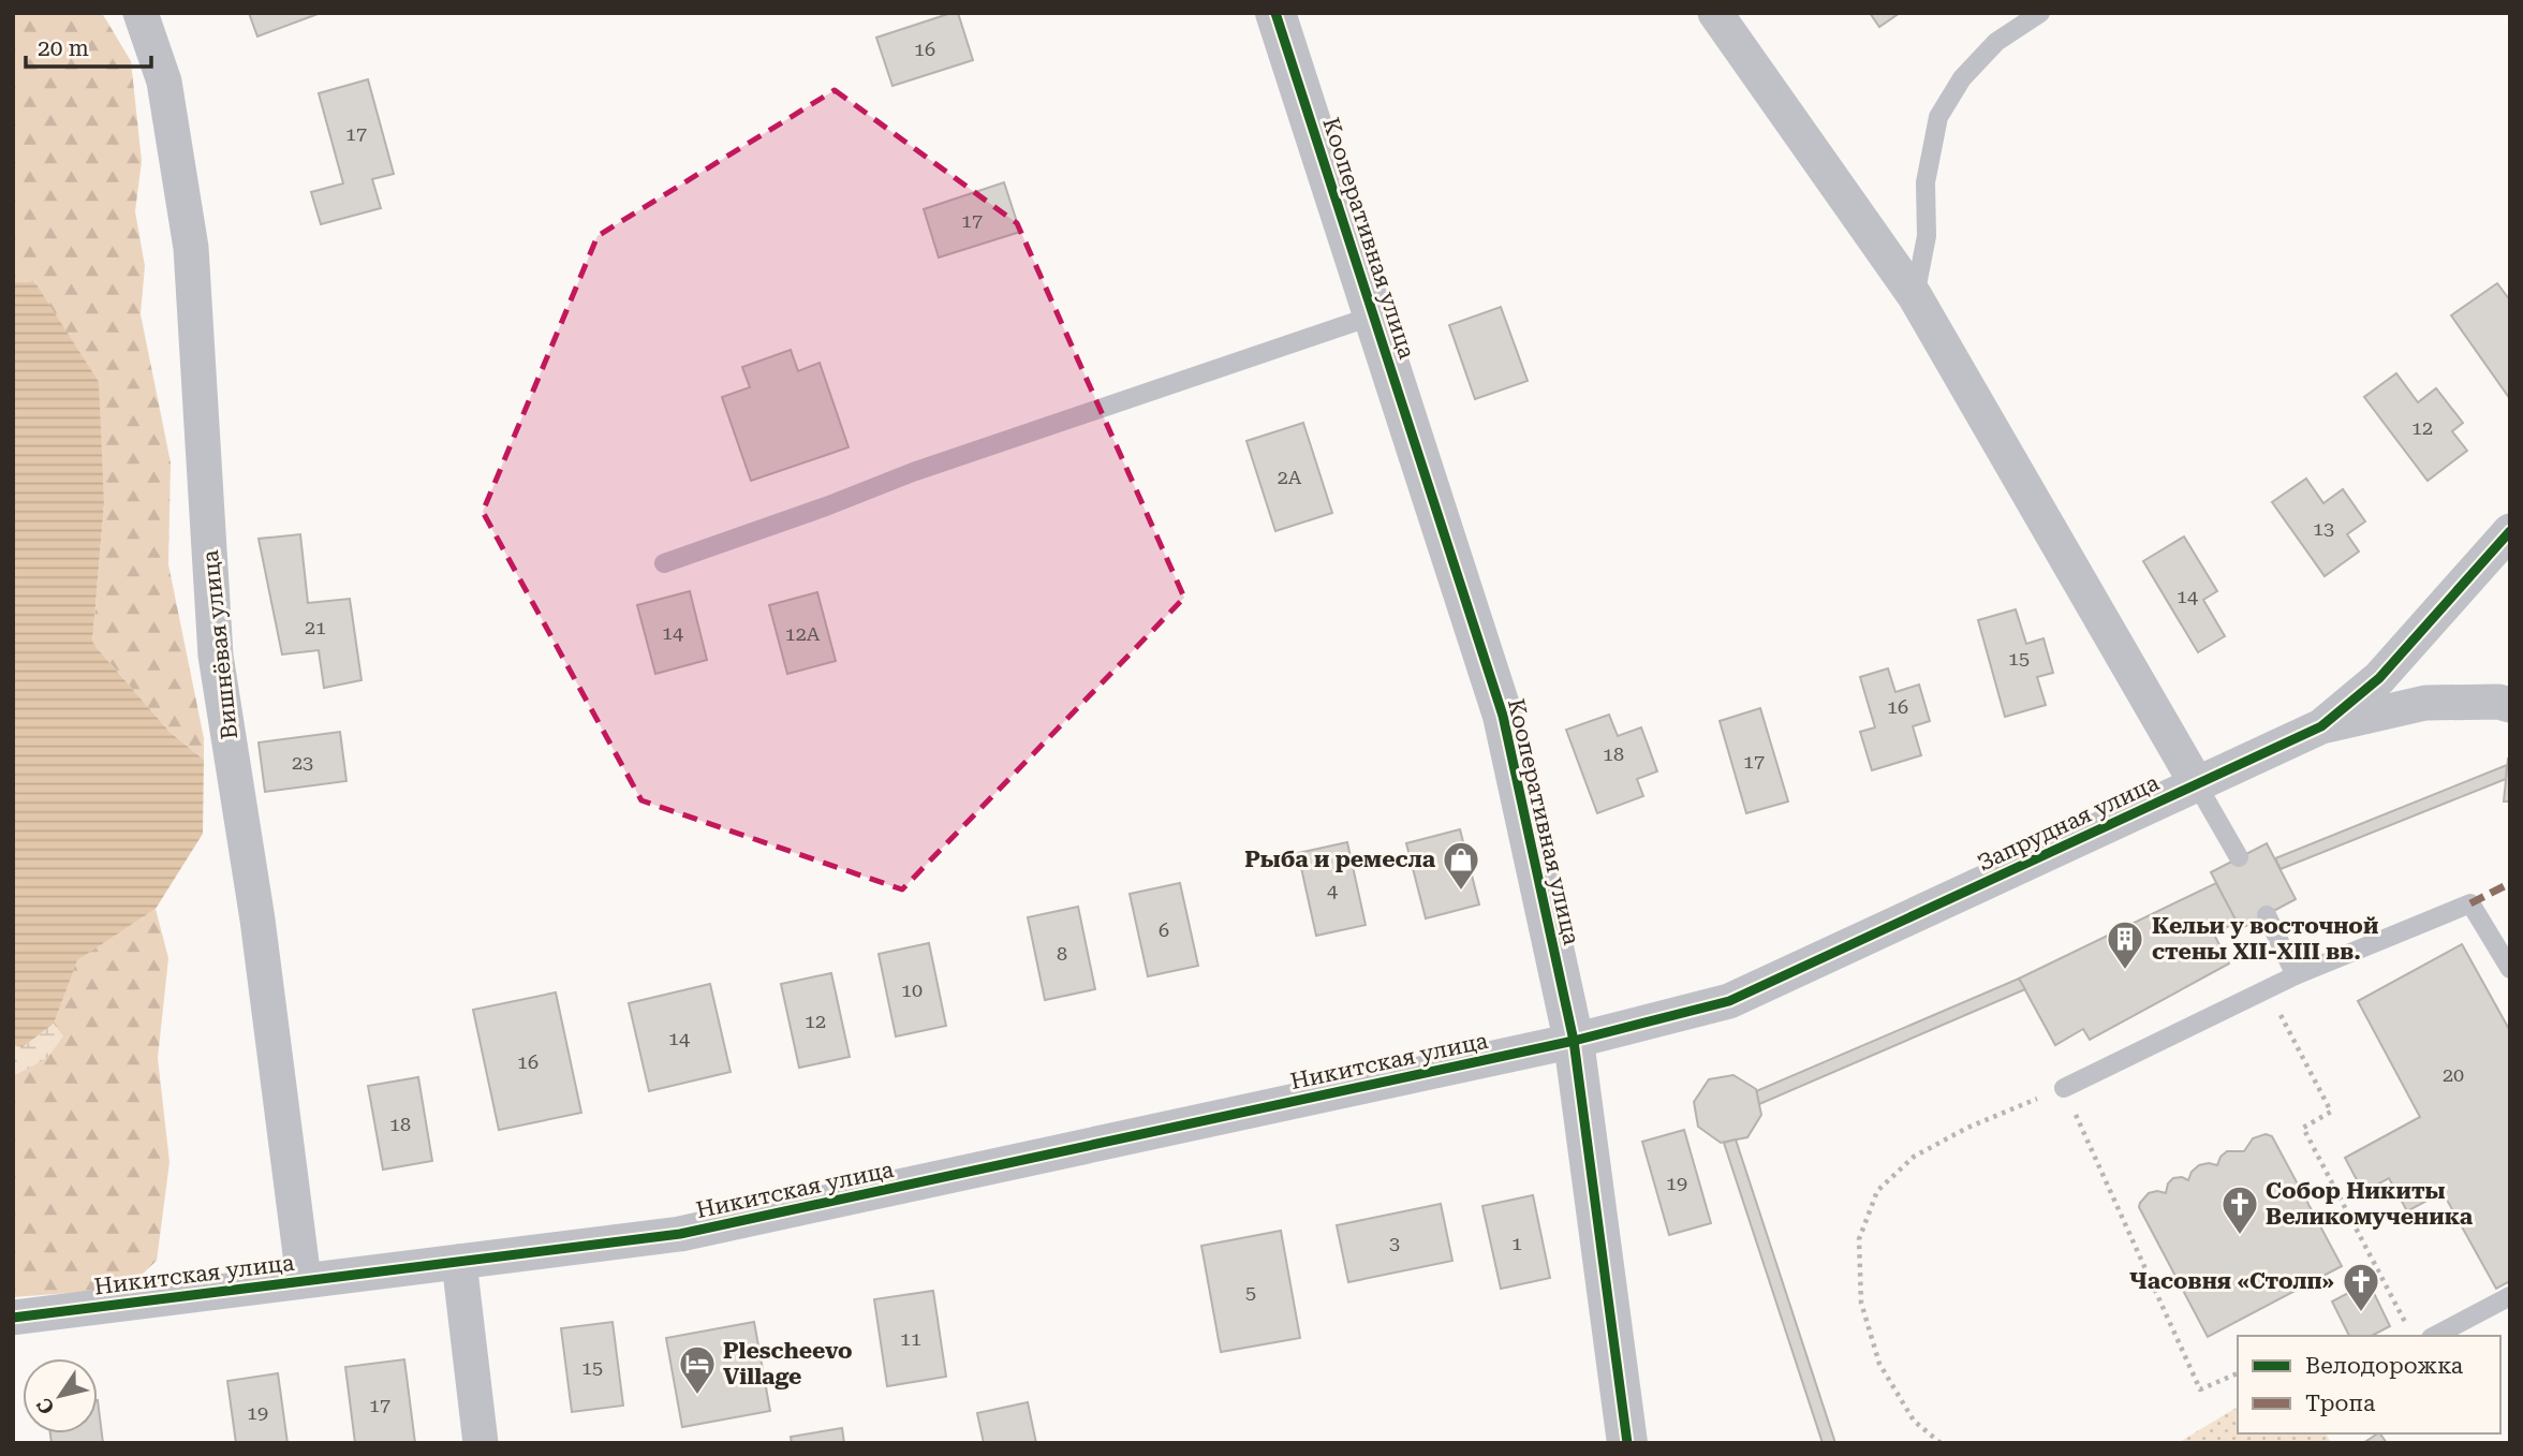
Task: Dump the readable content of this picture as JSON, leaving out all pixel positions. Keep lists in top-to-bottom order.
{
  "streets": {
    "street": [
      "Кооперативная улица",
      "Вишнёвая улица",
      "Запрудная улица",
      "Никитская улица"
    ]
  },
  "crossings": [
    ["Кооперативная улица", "Запрудная улица"],
    ["Кооперативная улица", "Никитская улица"],
    ["Вишнёвая улица", "Никитская улица"],
    ["Запрудная улица", "Никитская улица"]
  ],
  "places": {
    "shop": ["Рыба и ремесла"],
    "building": ["Кельи у восточной стены XII-XIII вв."],
    "church": ["Собор Никиты Великомученика", "Часовня «Столп»"],
    "hotel": ["Plescheevo Village"]
  },
  "house_numbers": [
    "16",
    "17",
    "17",
    "12",
    "2А",
    "13",
    "14",
    "21",
    "14",
    "12А",
    "15",
    "16",
    "18",
    "17",
    "23",
    "4",
    "6",
    "8",
    "10",
    "12",
    "14",
    "16",
    "20",
    "18",
    "19",
    "3",
    "1",
    "5",
    "11",
    "15",
    "17",
    "19"
  ],
  "legend": ["Велодорожка", "Тропа"],
  "scale_bar": "20 m",
  "north": "bottom left"
}
